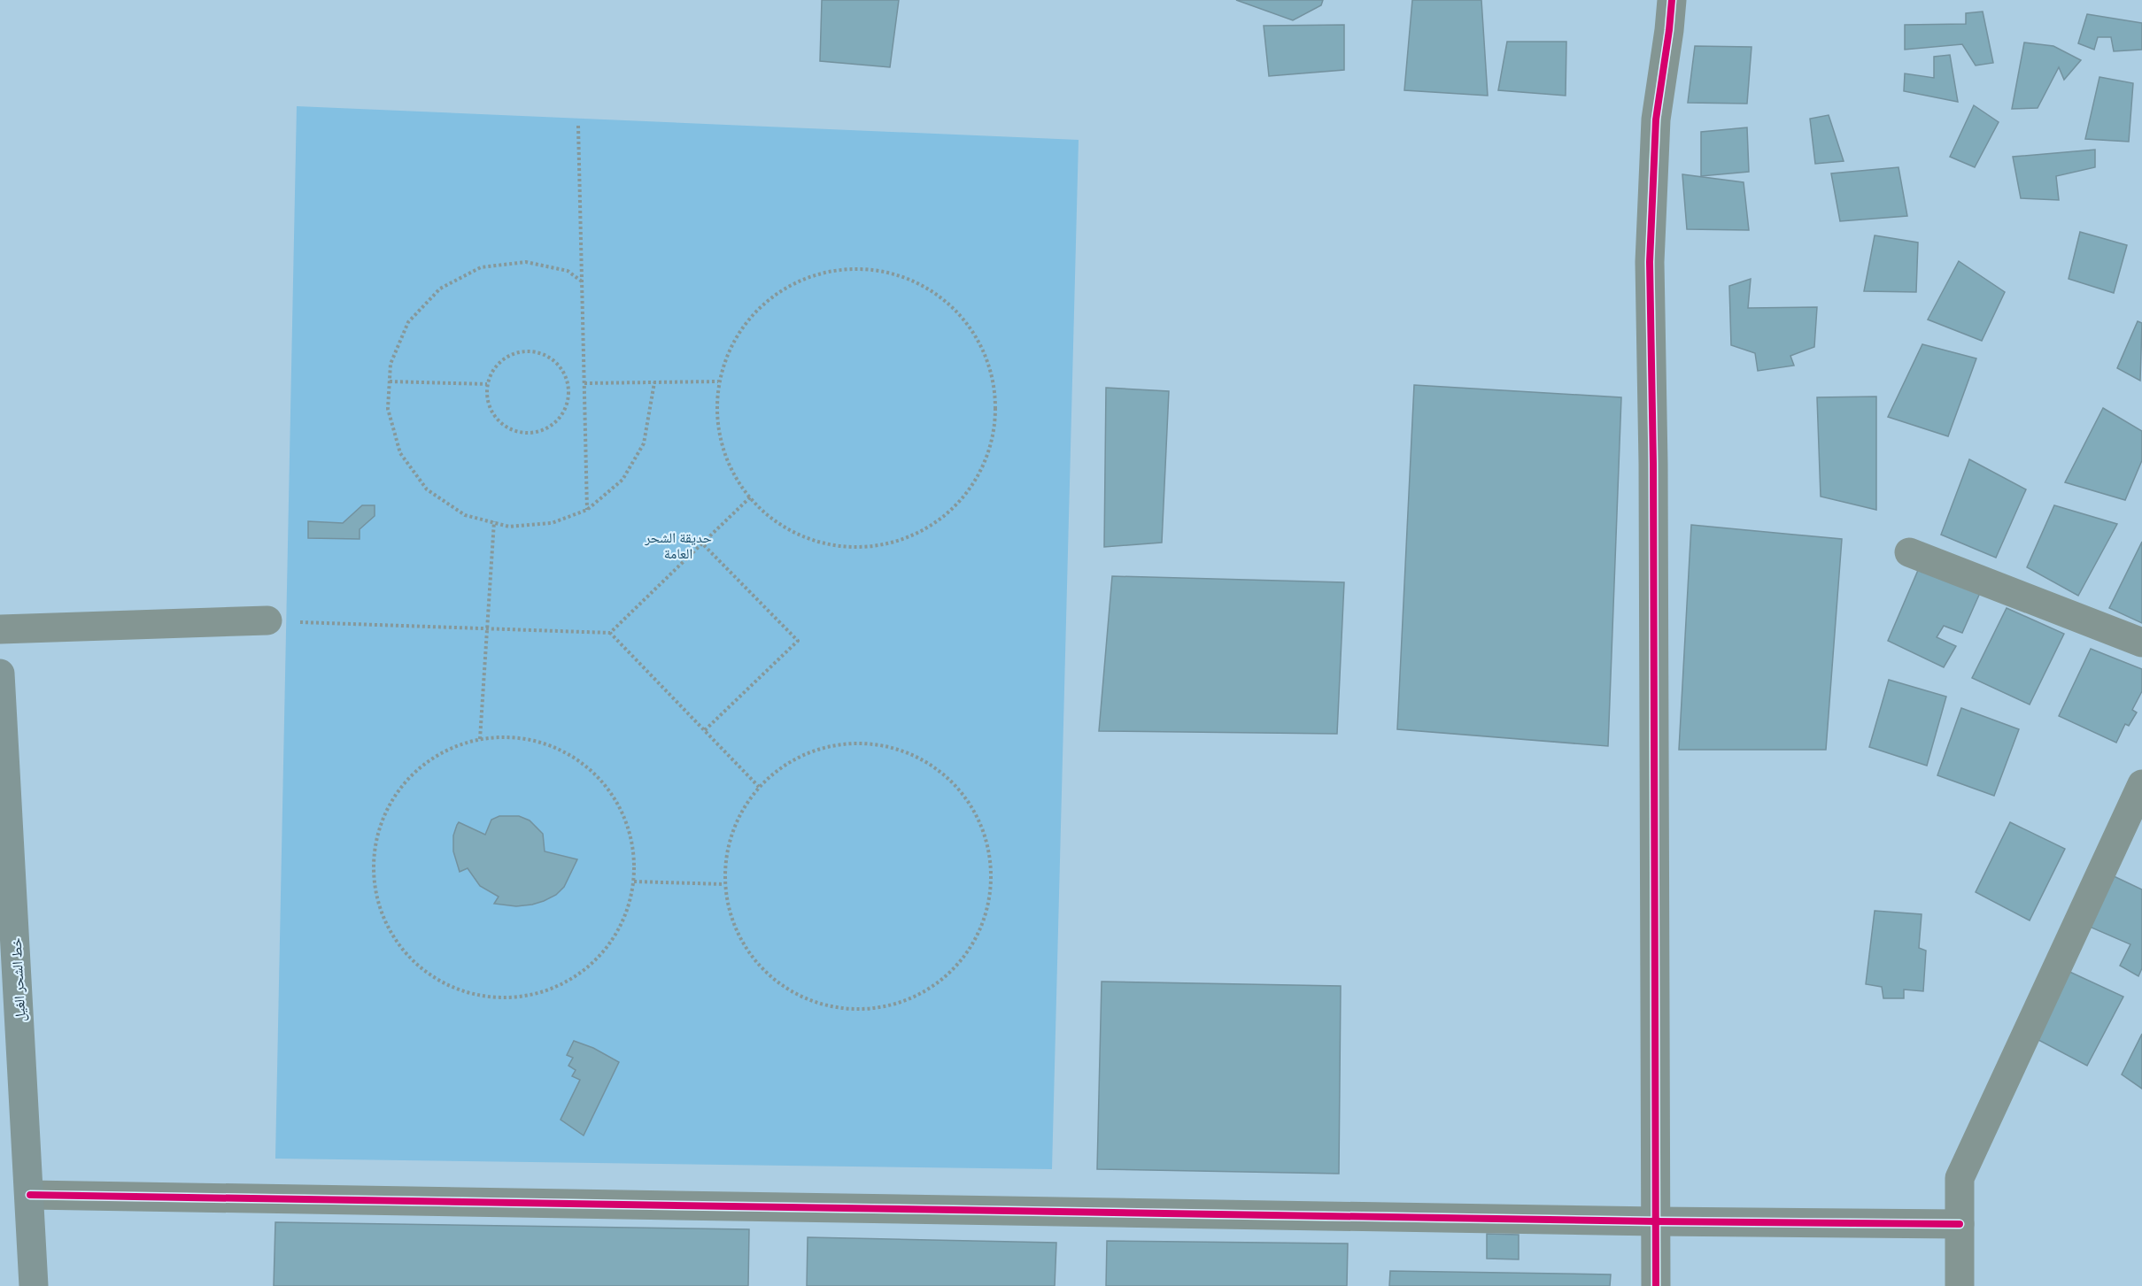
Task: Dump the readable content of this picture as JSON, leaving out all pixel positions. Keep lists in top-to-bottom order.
{
  "streets": {
    "main road": ["خط الشحر الغيل"]
  },
  "parks": ["حديقة الشحر العامة"]
}
